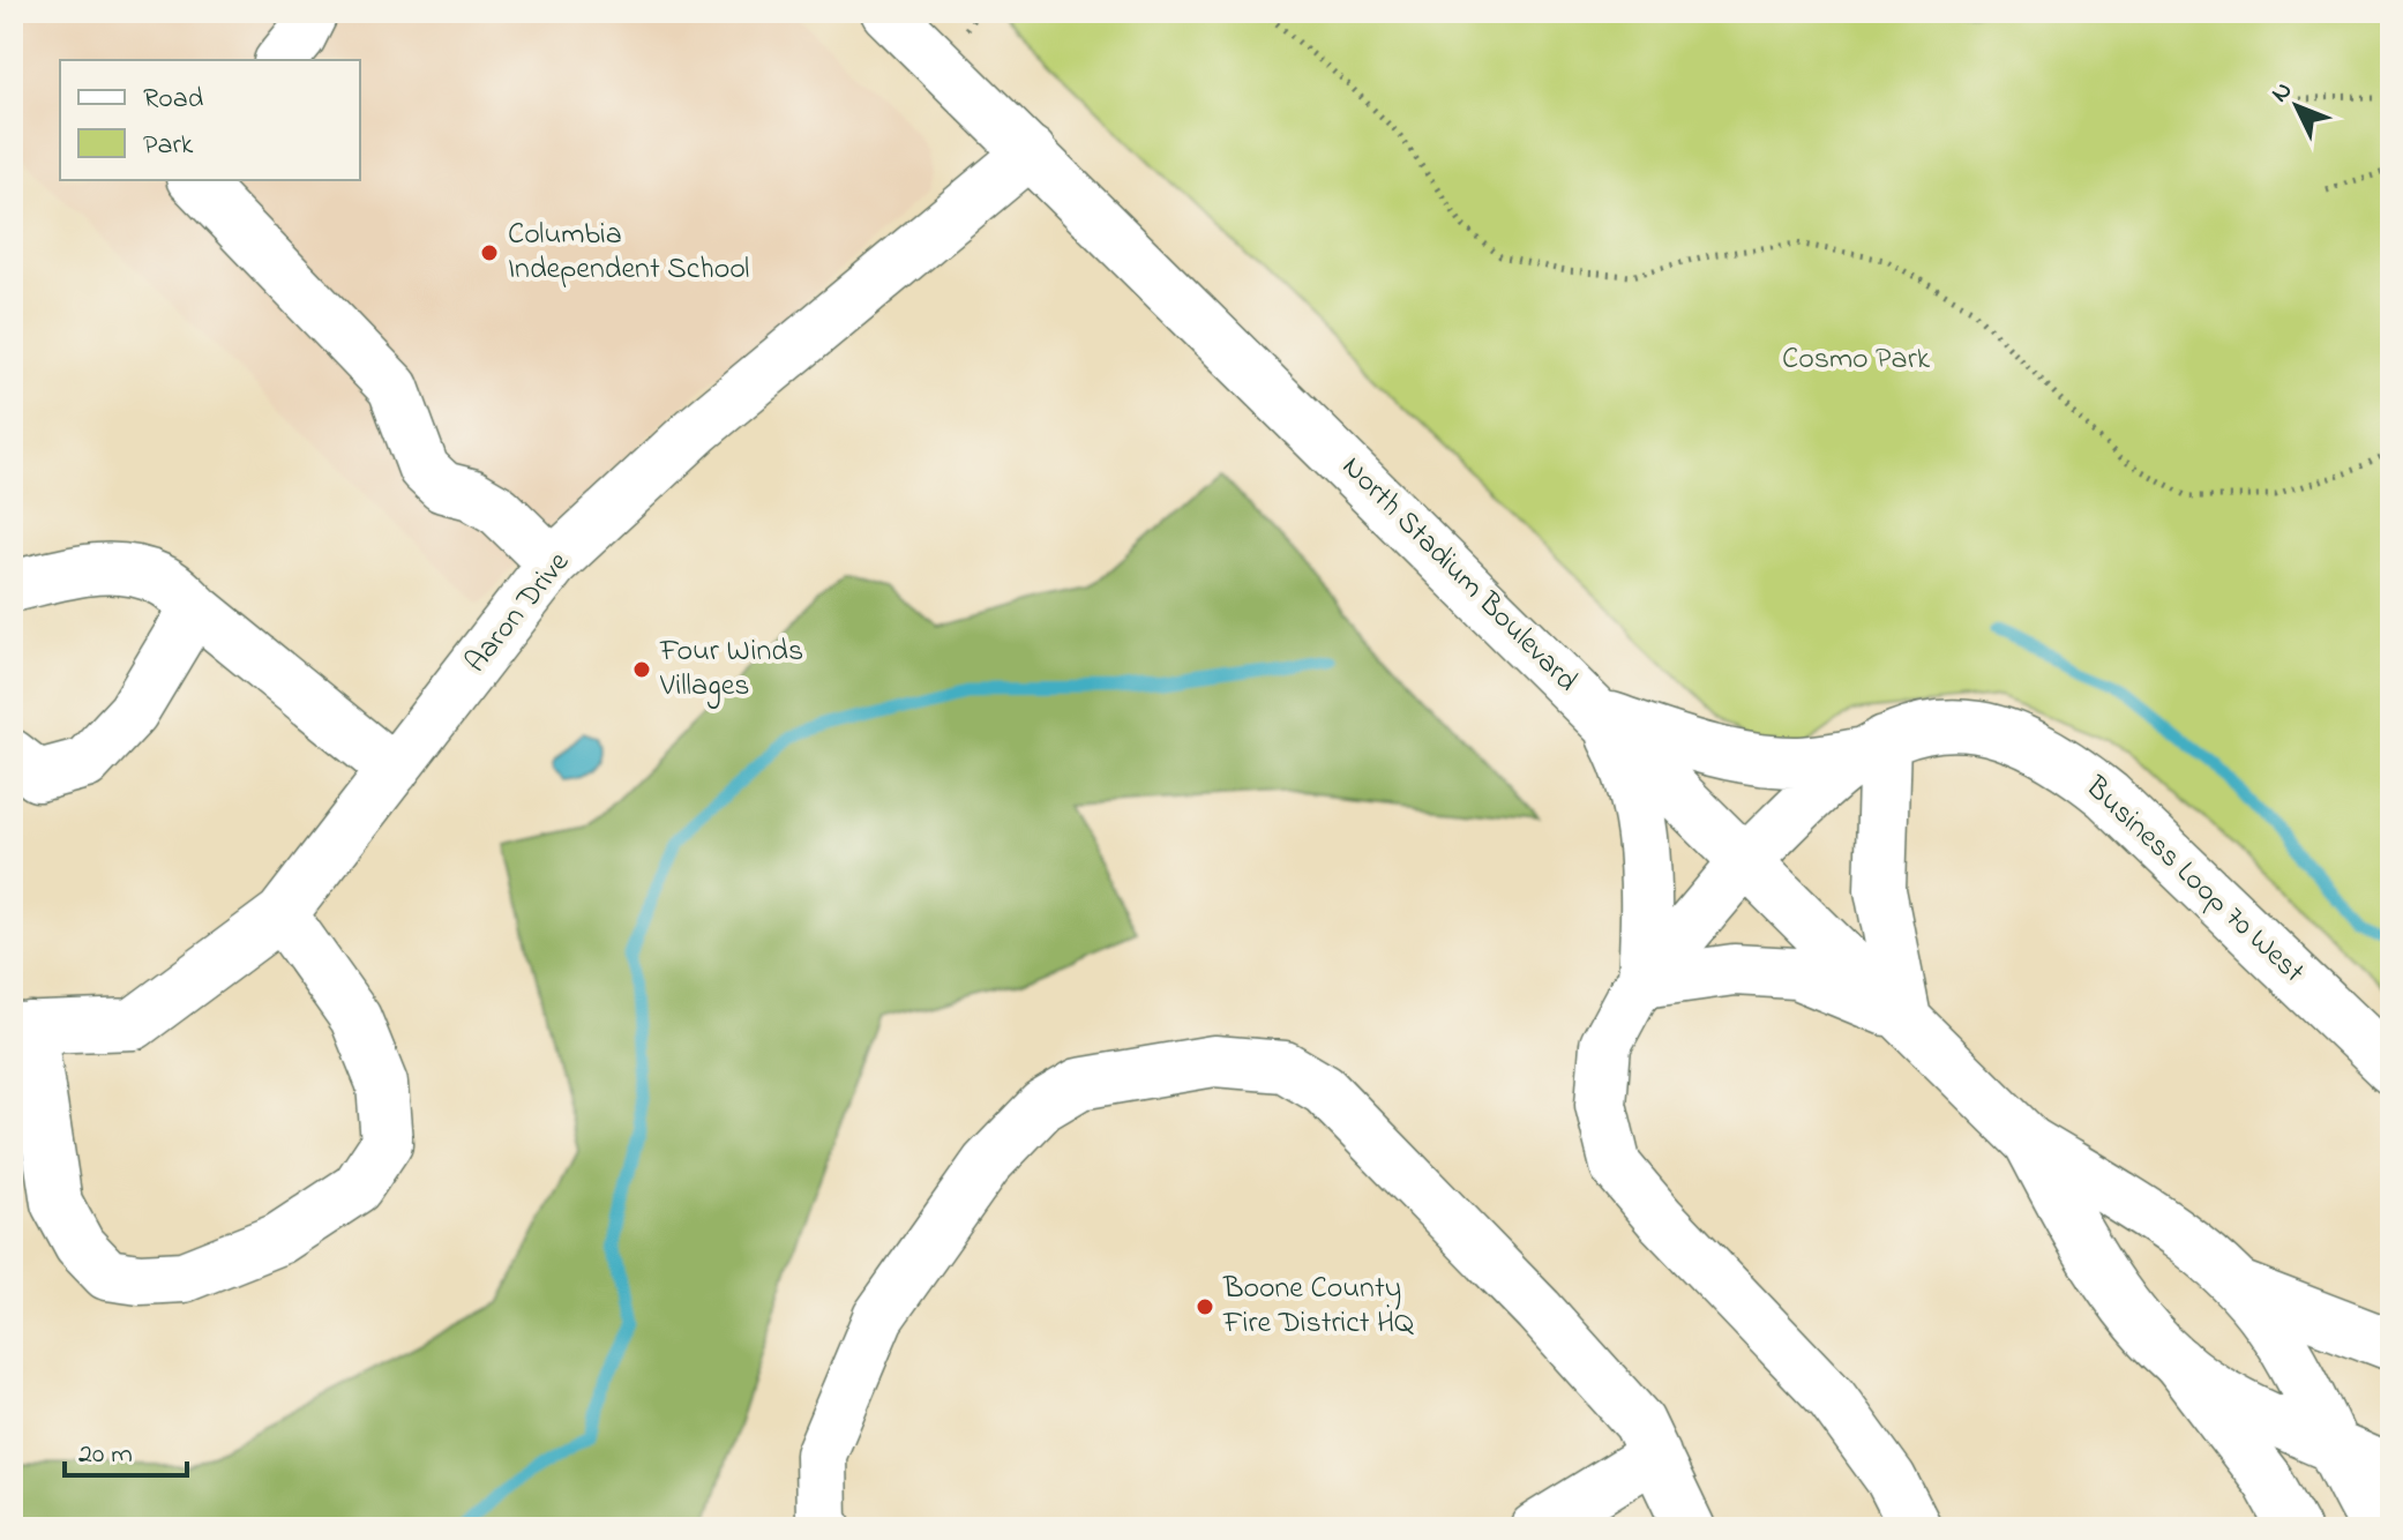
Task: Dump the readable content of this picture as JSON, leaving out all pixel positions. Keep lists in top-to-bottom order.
{
  "streets": {
    "main road": ["North Stadium Boulevard", "Aaron Drive", "Business Loop 70 West"]
  },
  "crossings": [
    ["North Stadium Boulevard", "Aaron Drive"],
    ["North Stadium Boulevard", "Business Loop 70 West"]
  ],
  "parks": ["Cosmo Park"],
  "places": ["Columbia Independent School", "Four Winds Villages", "Boone County Fire District HQ"],
  "legend": ["Road", "Park"],
  "scale_bar": "20 m",
  "north": "top left"
}
